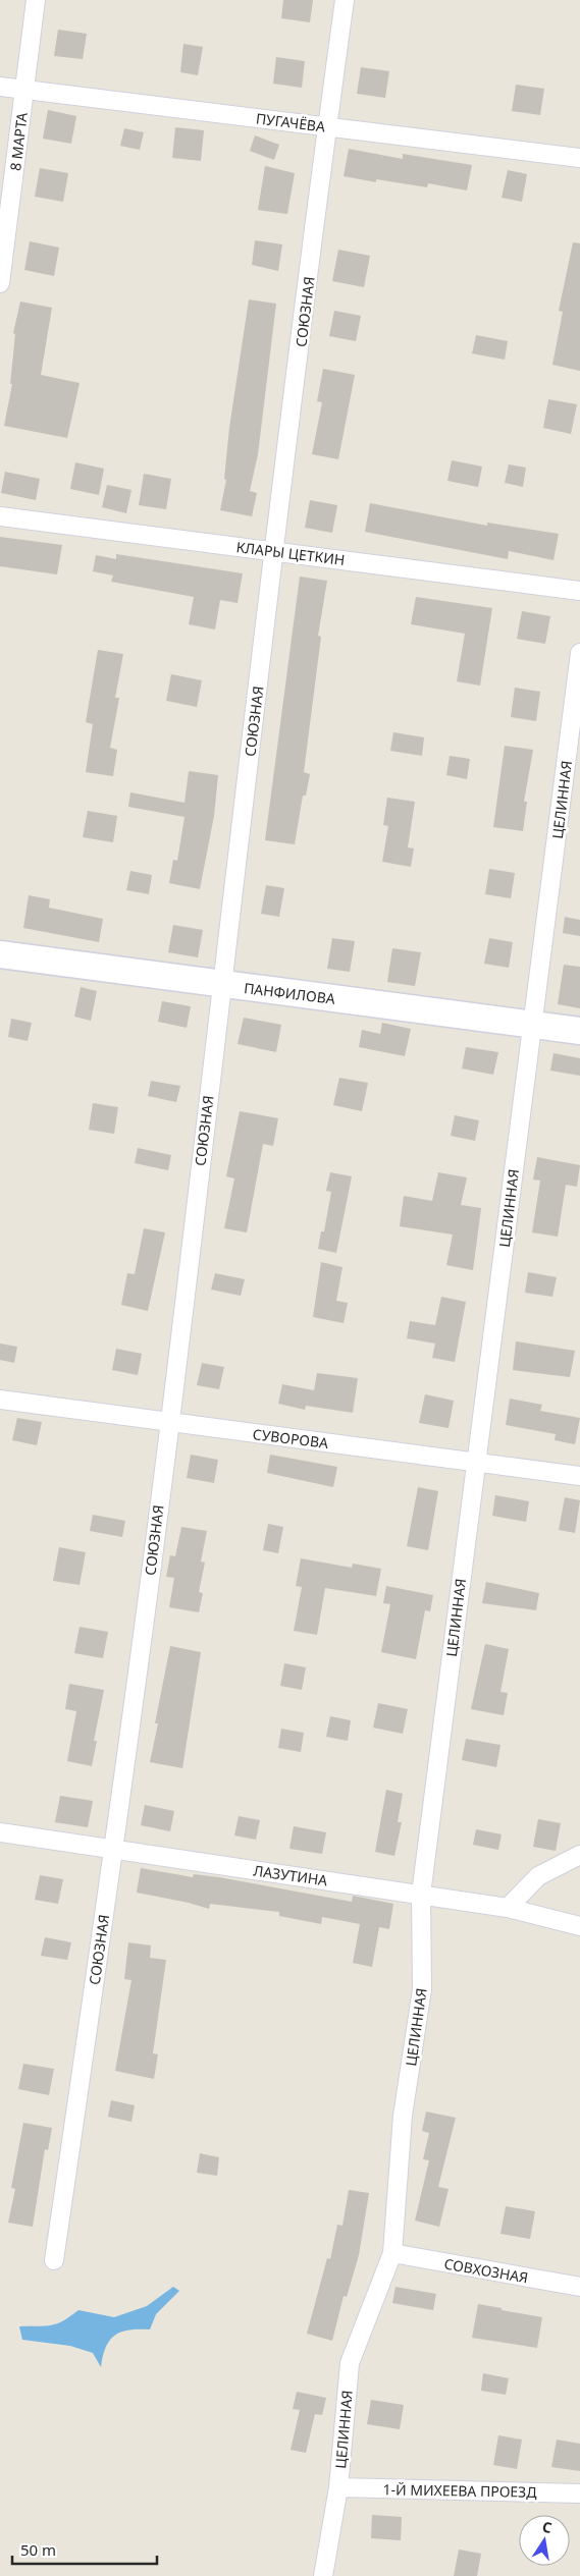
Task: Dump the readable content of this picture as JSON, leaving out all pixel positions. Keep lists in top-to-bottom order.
{
  "streets": {
    "street": [
      "ПУГАЧЁВА",
      "8 МАРТА",
      "СОЮЗНАЯ",
      "КЛАРЫ ЦЕТКИН",
      "ЦЕЛИННАЯ",
      "ПАНФИЛОВА",
      "СУВОРОВА",
      "ЛАЗУТИНА",
      "СОВХОЗНАЯ",
      "1-Й МИХЕЕВА ПРОЕЗД"
    ]
  },
  "crossings": [
    ["ПУГАЧЁВА", "8 МАРТА"],
    ["ПУГАЧЁВА", "СОЮЗНАЯ"],
    ["СОЮЗНАЯ", "КЛАРЫ ЦЕТКИН"],
    ["СОЮЗНАЯ", "ПАНФИЛОВА"],
    ["СОЮЗНАЯ", "СУВОРОВА"],
    ["СОЮЗНАЯ", "ЛАЗУТИНА"],
    ["ЦЕЛИННАЯ", "ПАНФИЛОВА"],
    ["ЦЕЛИННАЯ", "СУВОРОВА"],
    ["ЦЕЛИННАЯ", "ЛАЗУТИНА"],
    ["ЦЕЛИННАЯ", "СОВХОЗНАЯ"],
    ["ЦЕЛИННАЯ", "1-Й МИХЕЕВА ПРОЕЗД"]
  ],
  "scale_bar": "50 m",
  "north": "top"
}
